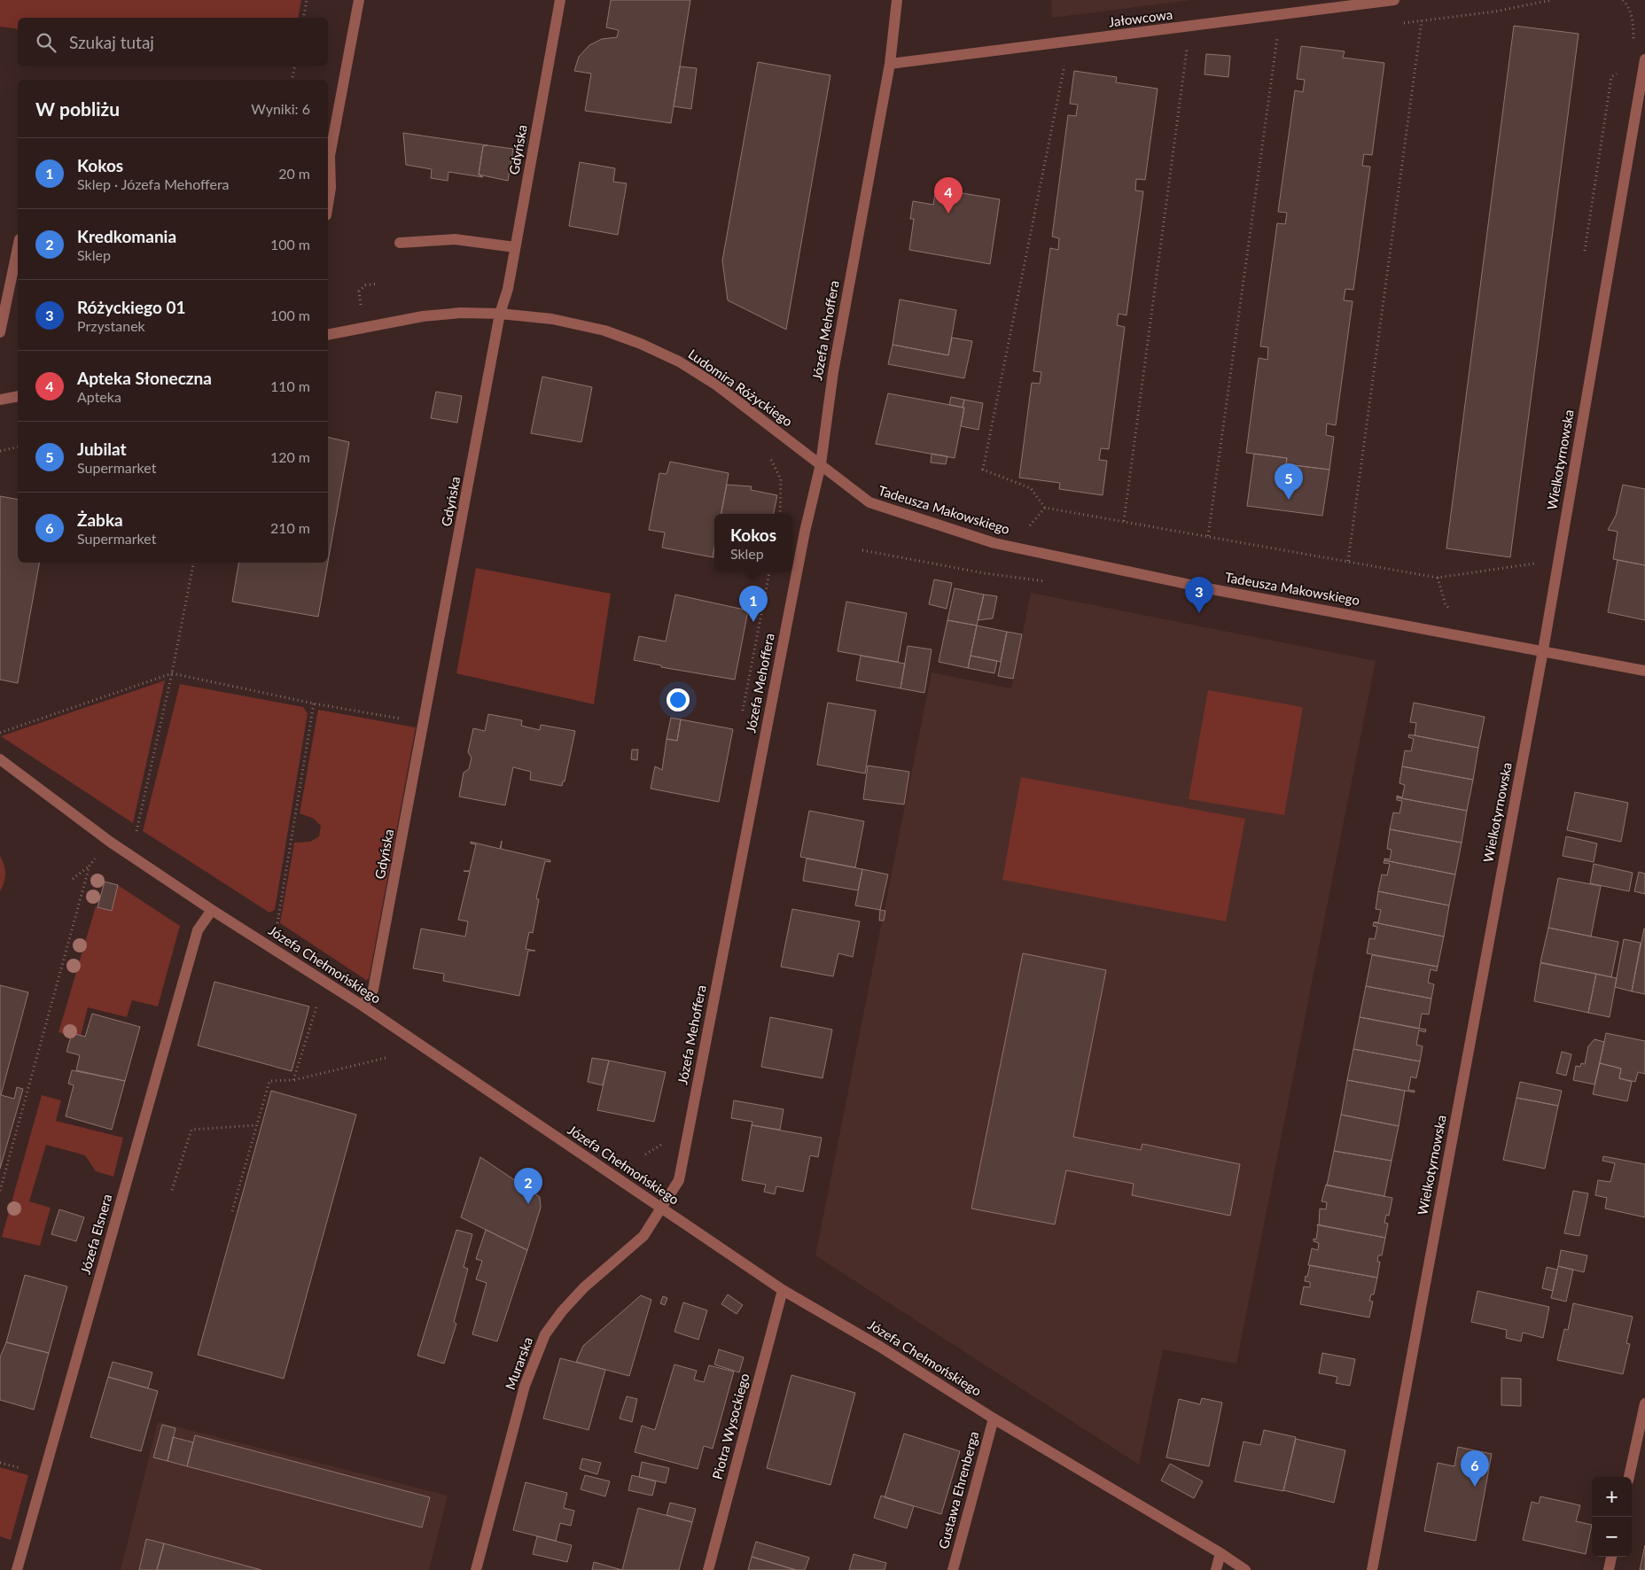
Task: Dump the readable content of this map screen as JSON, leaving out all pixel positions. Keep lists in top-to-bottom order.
{
  "streets": {
    "street": [
      "Jałowcowa",
      "Gdyńska",
      "Józefa Mehoffera",
      "Ludomira Różyckiego",
      "Wielkotyrnowska",
      "Tadeusza Makowskiego",
      "Józefa Chełmońskiego",
      "Józefa Elsnera",
      "Murarska",
      "Piotra Wysockiego",
      "Gustawa Ehrenberga"
    ]
  },
  "crossings": [
    ["Jałowcowa", "Józefa Mehoffera"],
    ["Gdyńska", "Ludomira Różyckiego"],
    ["Gdyńska", "Józefa Chełmońskiego"],
    ["Józefa Mehoffera", "Ludomira Różyckiego"],
    ["Józefa Mehoffera", "Tadeusza Makowskiego"],
    ["Józefa Mehoffera", "Józefa Chełmońskiego"],
    ["Józefa Mehoffera", "Murarska"],
    ["Ludomira Różyckiego", "Tadeusza Makowskiego"],
    ["Wielkotyrnowska", "Tadeusza Makowskiego"],
    ["Józefa Chełmońskiego", "Józefa Elsnera"],
    ["Józefa Chełmońskiego", "Murarska"],
    ["Józefa Chełmońskiego", "Piotra Wysockiego"],
    ["Józefa Chełmońskiego", "Gustawa Ehrenberga"]
  ],
  "page": {
    "search": "Szukaj tutaj",
    "heading": ["W pobliżu", "Wyniki: 6"],
    "list": [
      {
        "mark": "1",
        "name": "Kokos",
        "note": "Sklep · Józefa Mehoffera",
        "value": "20 m"
      },
      {
        "mark": "2",
        "name": "Kredkomania",
        "note": "Sklep",
        "value": "100 m"
      },
      {
        "mark": "3",
        "name": "Różyckiego 01",
        "note": "Przystanek",
        "value": "100 m"
      },
      {
        "mark": "4",
        "name": "Apteka Słoneczna",
        "note": "Apteka",
        "value": "110 m"
      },
      {
        "mark": "5",
        "name": "Jubilat",
        "note": "Supermarket",
        "value": "120 m"
      },
      {
        "mark": "6",
        "name": "Żabka",
        "note": "Supermarket",
        "value": "210 m"
      }
    ],
    "pins": [
      "4",
      "5",
      "3",
      "1",
      "2",
      "6"
    ],
    "popup": ["Kokos", "Sklep"],
    "map_buttons": ["+", "−"]
  }
}
